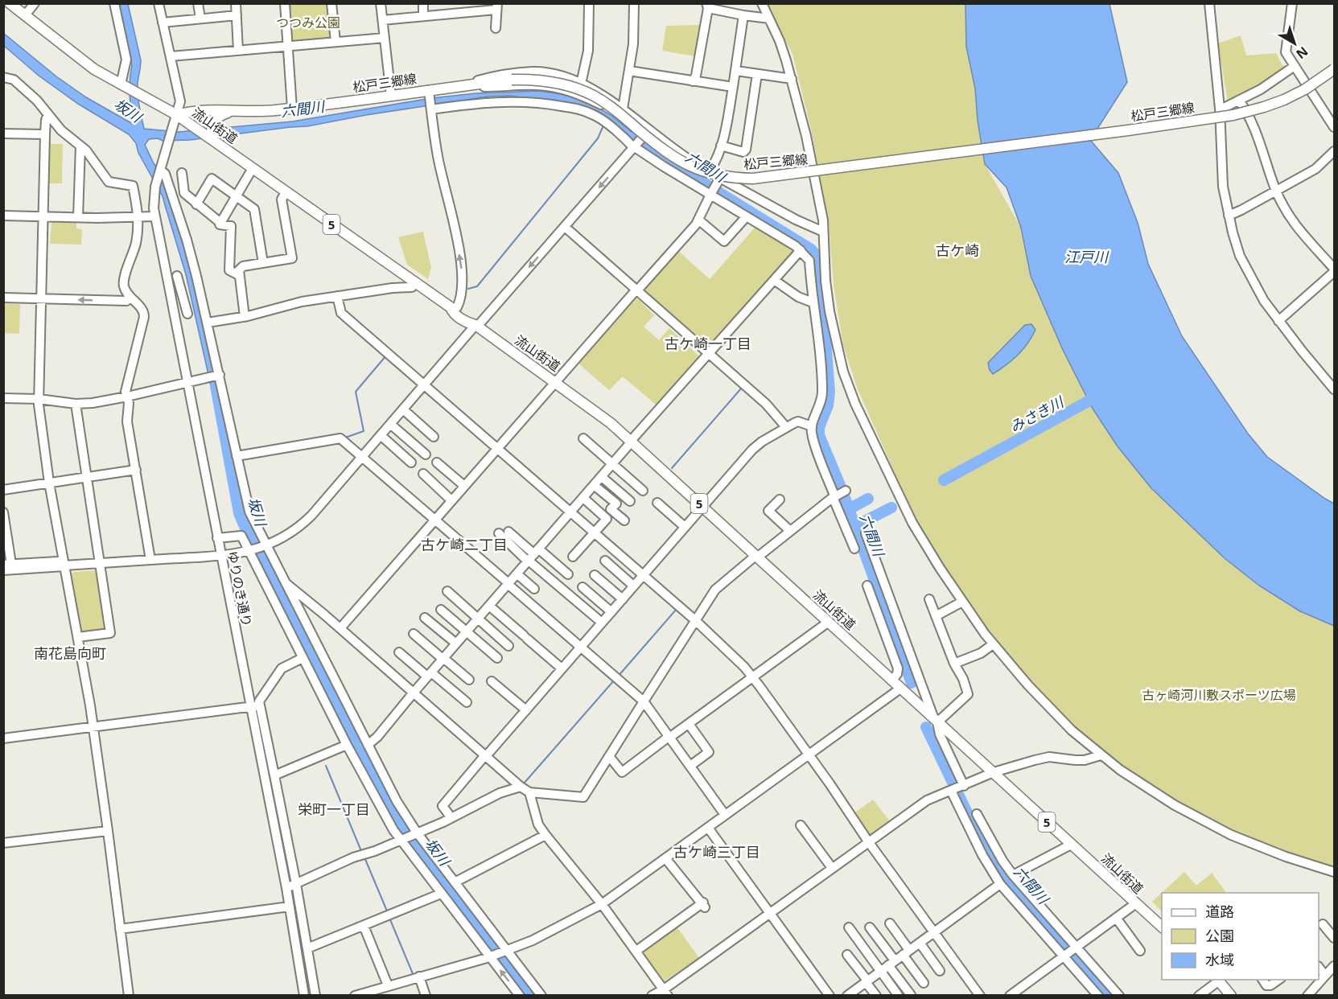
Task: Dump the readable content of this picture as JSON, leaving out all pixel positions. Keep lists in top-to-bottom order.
{
  "streets": {
    "main road": ["松戸三郷線", "流山街道", "5"],
    "street": ["ゆりのき通り"]
  },
  "crossings": [
    ["松戸三郷線", "流山街道"],
    ["松戸三郷線", "ゆりのき通り"],
    ["流山街道", "ゆりのき通り"]
  ],
  "districts": [
    "古ケ崎",
    "古ケ崎一丁目",
    "古ケ崎二丁目",
    "南花島向町",
    "栄町一丁目",
    "古ケ崎三丁目"
  ],
  "water": [
    "六間川",
    "坂川",
    "江戸川",
    "みさき川"
  ],
  "parks": ["つつみ公園", "古ヶ崎河川敷スポーツ広場"],
  "legend": ["道路", "公園", "水域"],
  "north": "bottom right"
}
